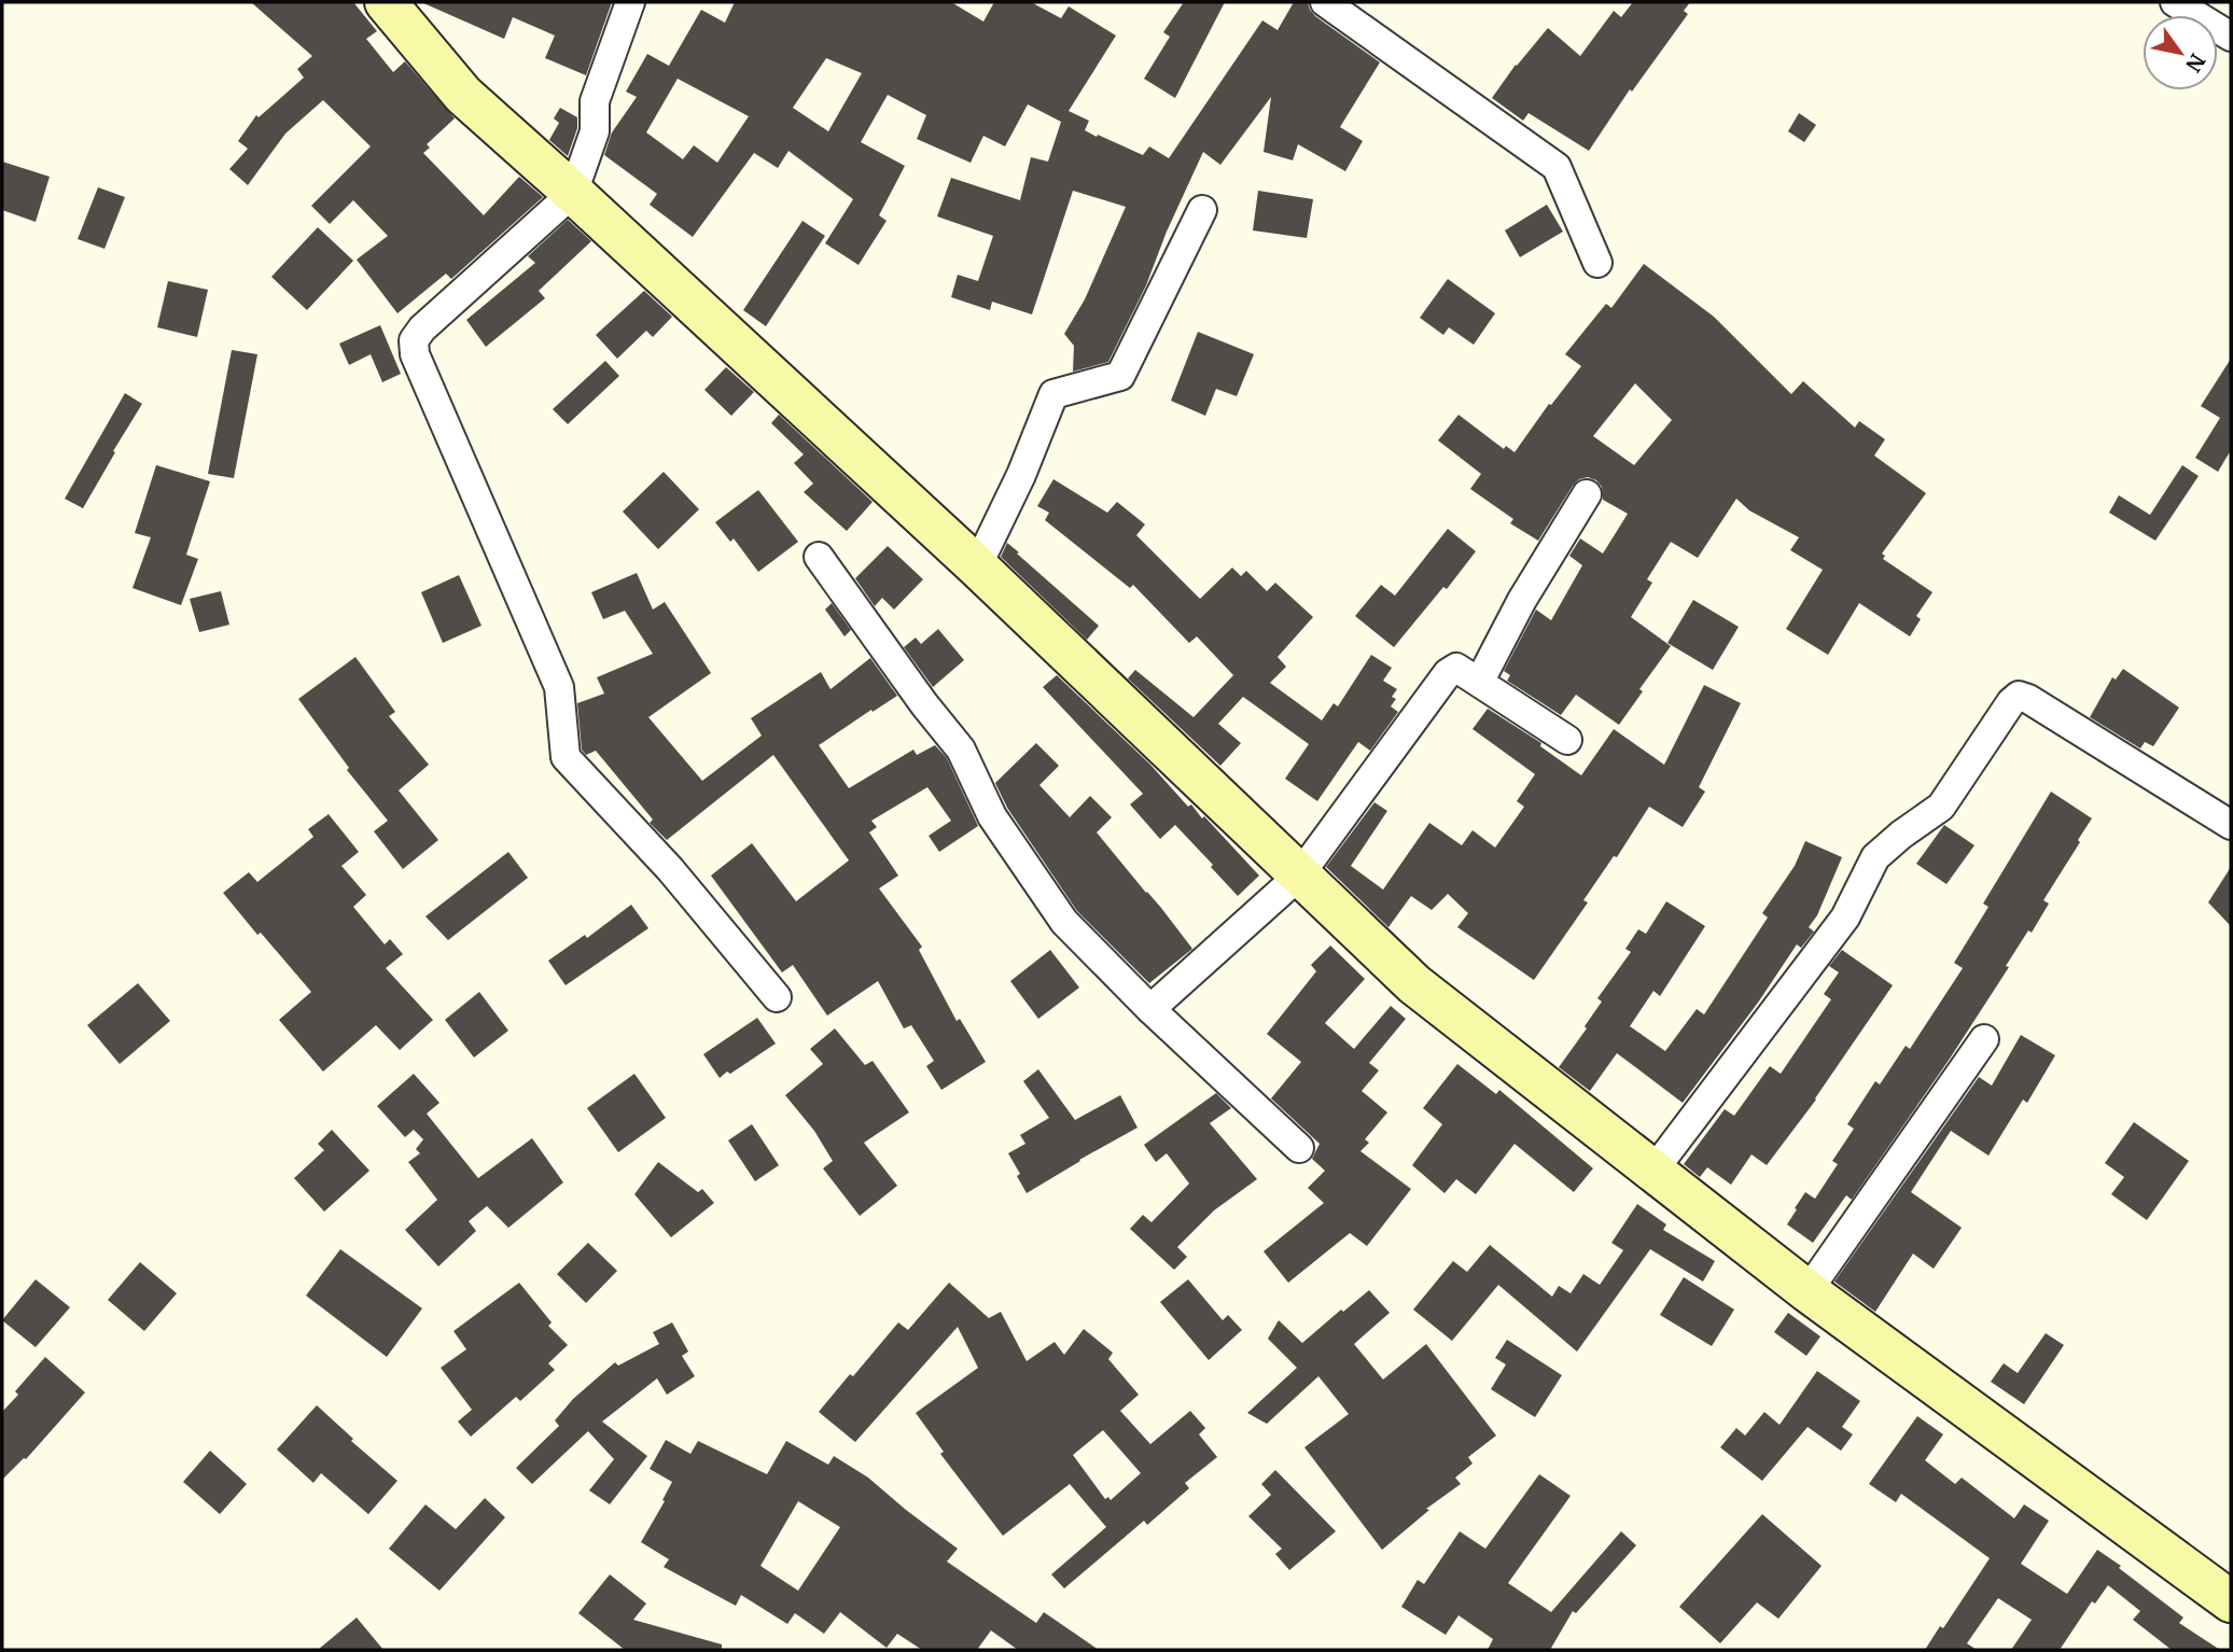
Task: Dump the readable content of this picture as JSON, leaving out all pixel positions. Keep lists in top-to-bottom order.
{
  "north": "bottom right"
}
